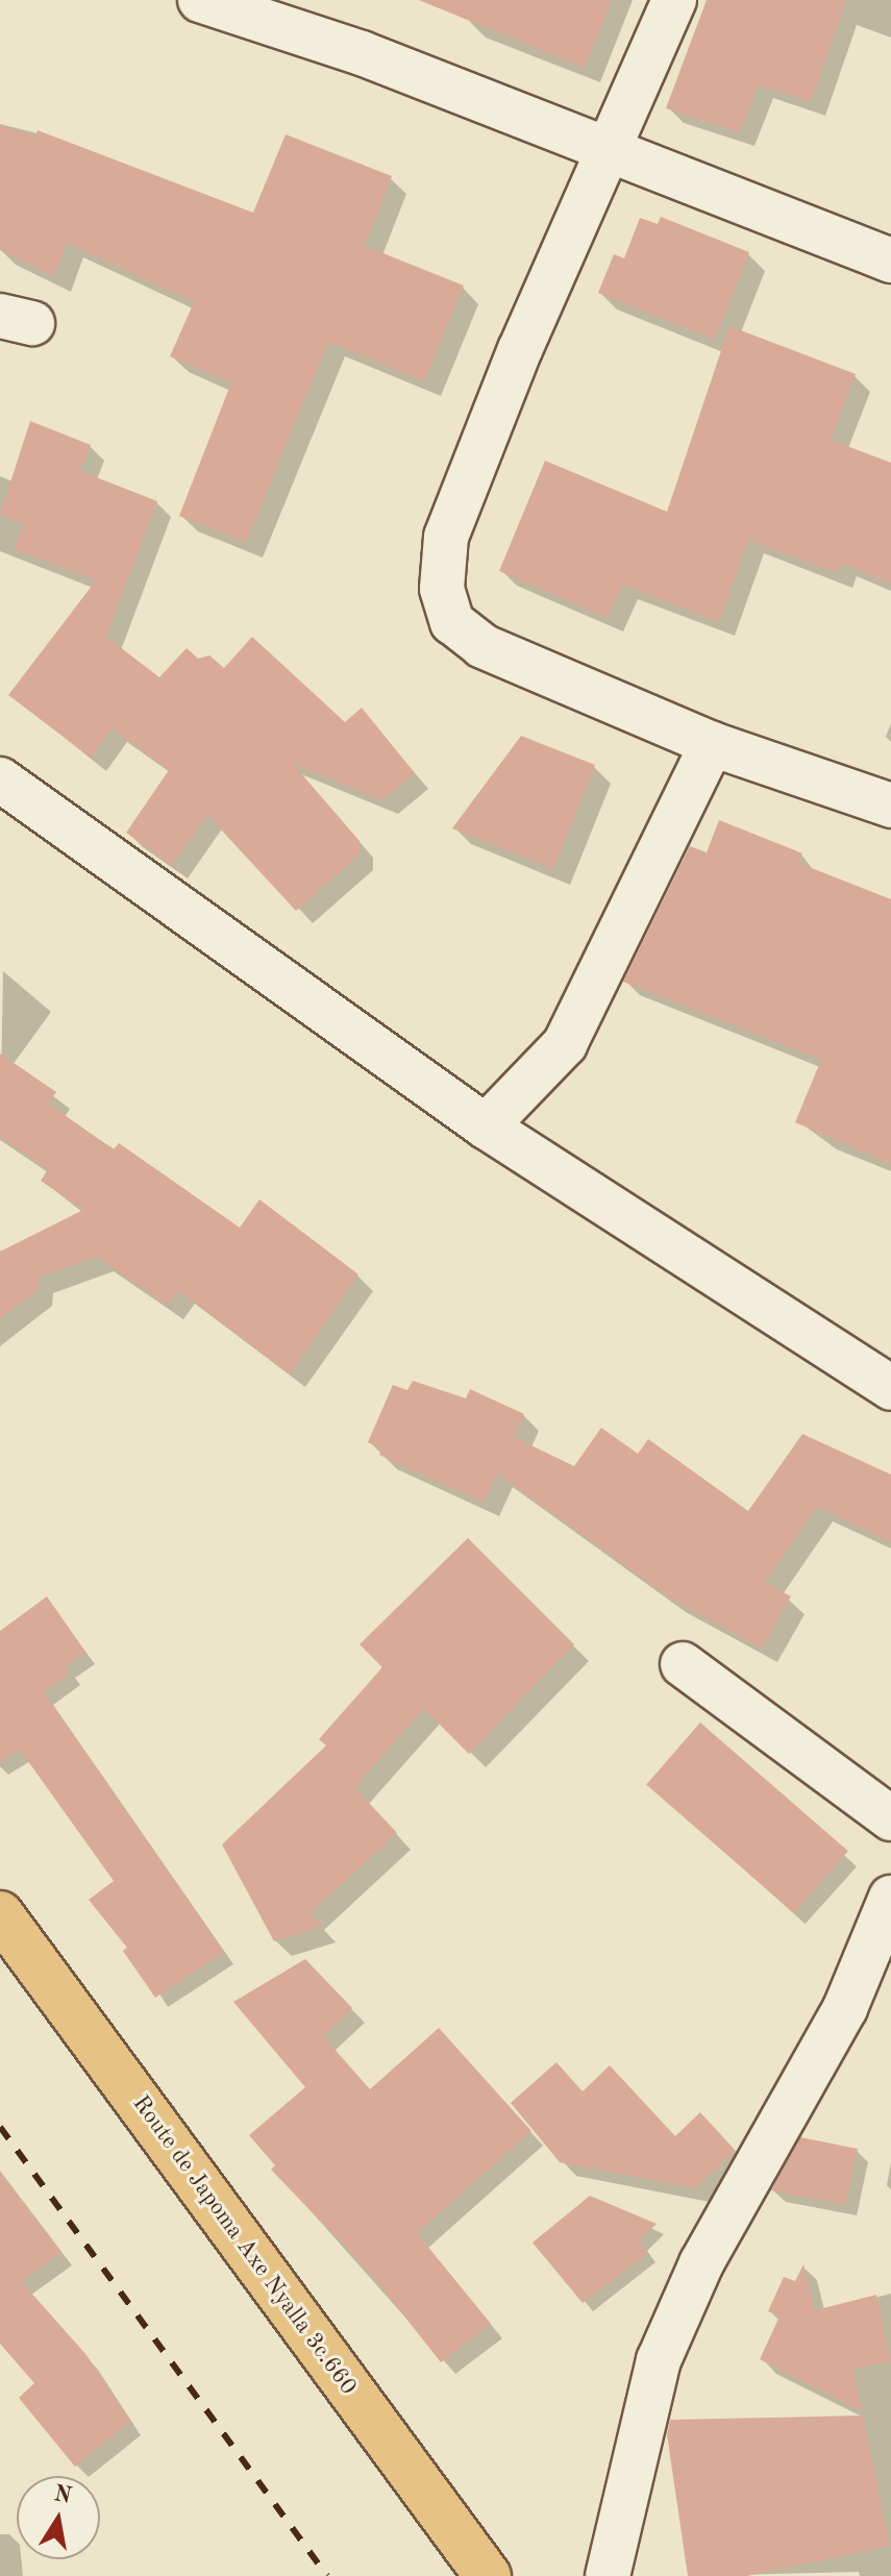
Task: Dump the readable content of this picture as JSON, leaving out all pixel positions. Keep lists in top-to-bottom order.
{
  "streets": {
    "main road": ["Route de Japoma Axe Nyalla 3c.660"]
  },
  "north": "top"
}
